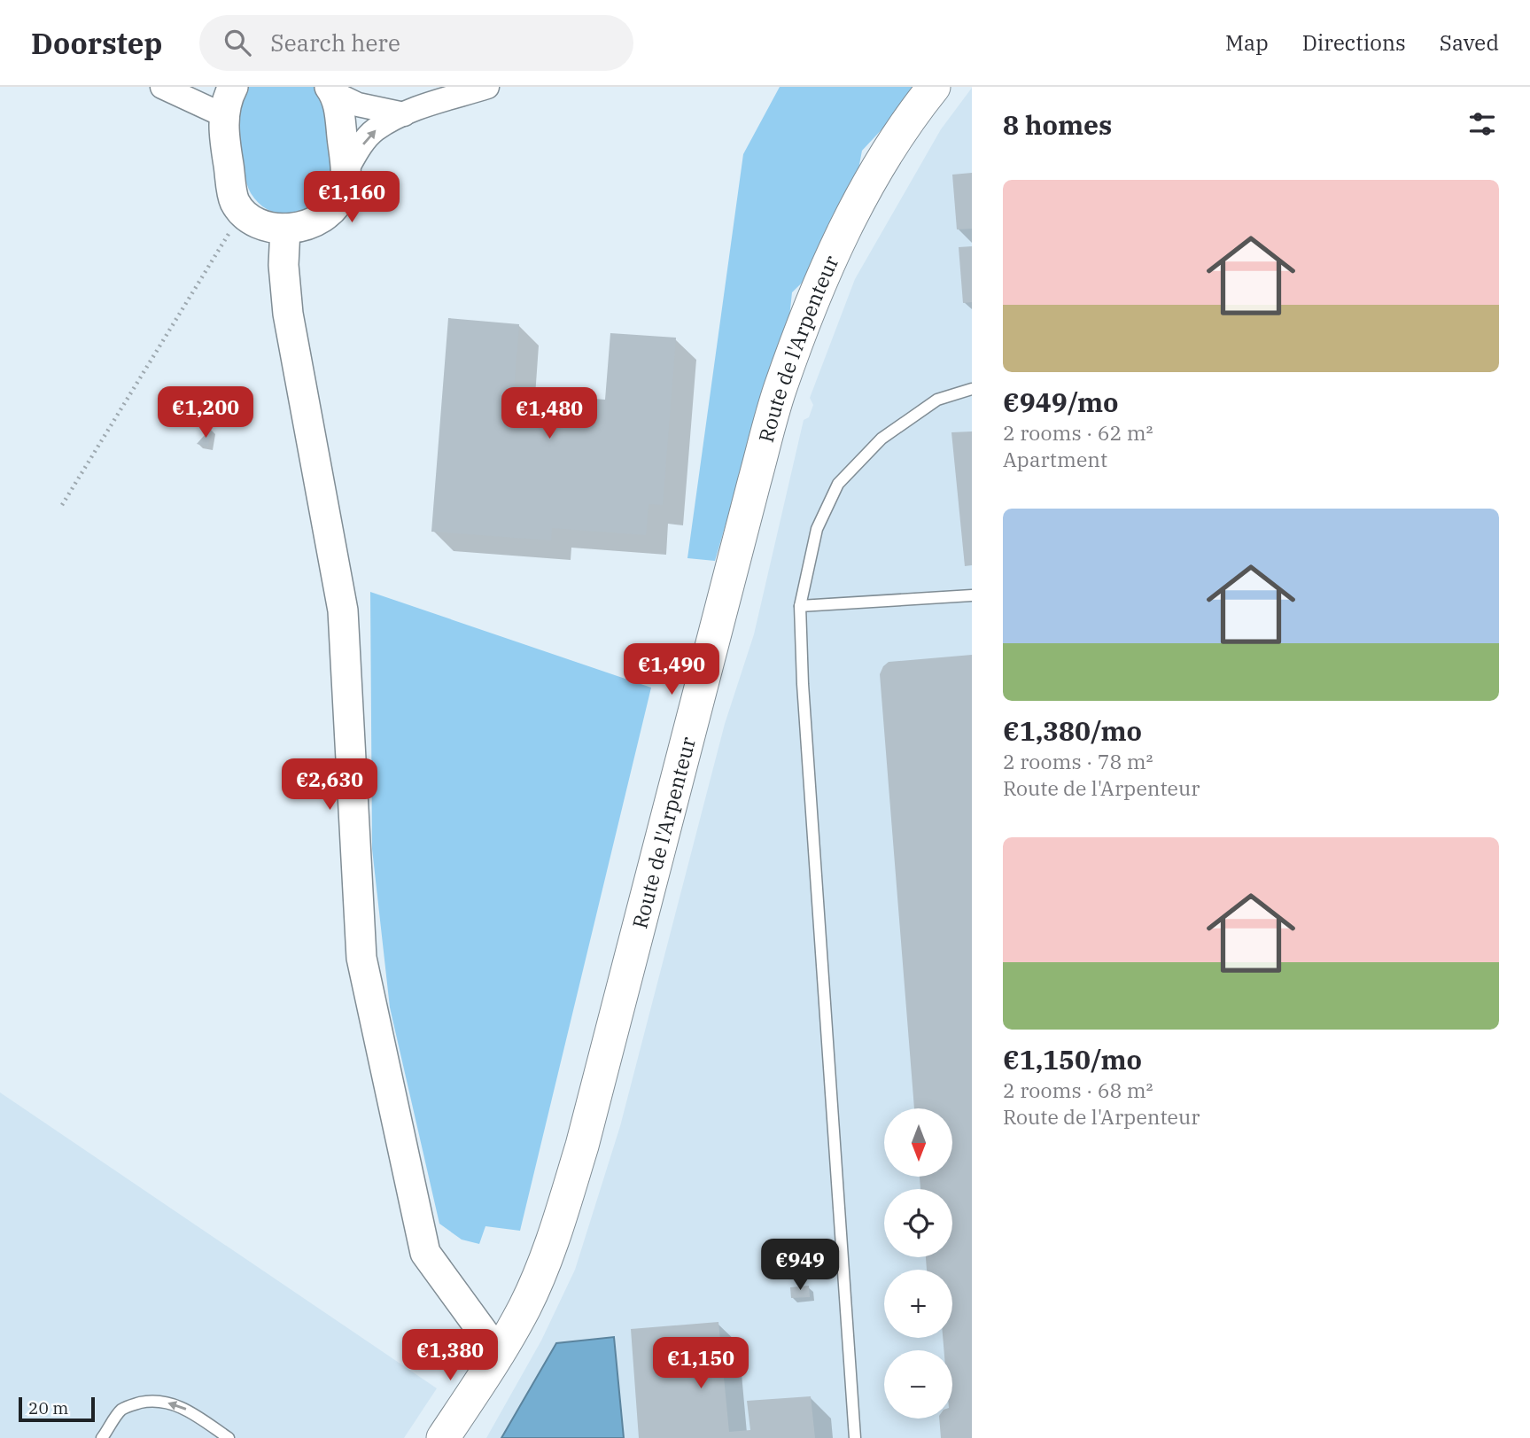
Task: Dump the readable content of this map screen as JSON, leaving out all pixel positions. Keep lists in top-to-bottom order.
{
  "streets": {
    "main road": ["Route de l'Arpenteur"]
  },
  "scale_bar": "20 m",
  "north": "bottom",
  "page": {
    "header": "Doorstep",
    "search": "Search here",
    "nav": ["Map", "Directions", "Saved"],
    "heading": "8 homes",
    "list": [
      {
        "name": "€949/mo",
        "note": "2 rooms · 62 m² · Apartment"
      },
      {
        "name": "€1,380/mo",
        "note": "2 rooms · 78 m² · Route de l'Arpenteur"
      },
      {
        "name": "€1,150/mo",
        "note": "2 rooms · 68 m² · Route de l'Arpenteur"
      }
    ],
    "price": [
      "€1,160",
      "€1,200",
      "€1,480",
      "€1,490",
      "€2,630",
      "€949",
      "€1,380",
      "€1,150"
    ],
    "map_buttons": ["+", "−"],
    "scale": "20 m"
  }
}
